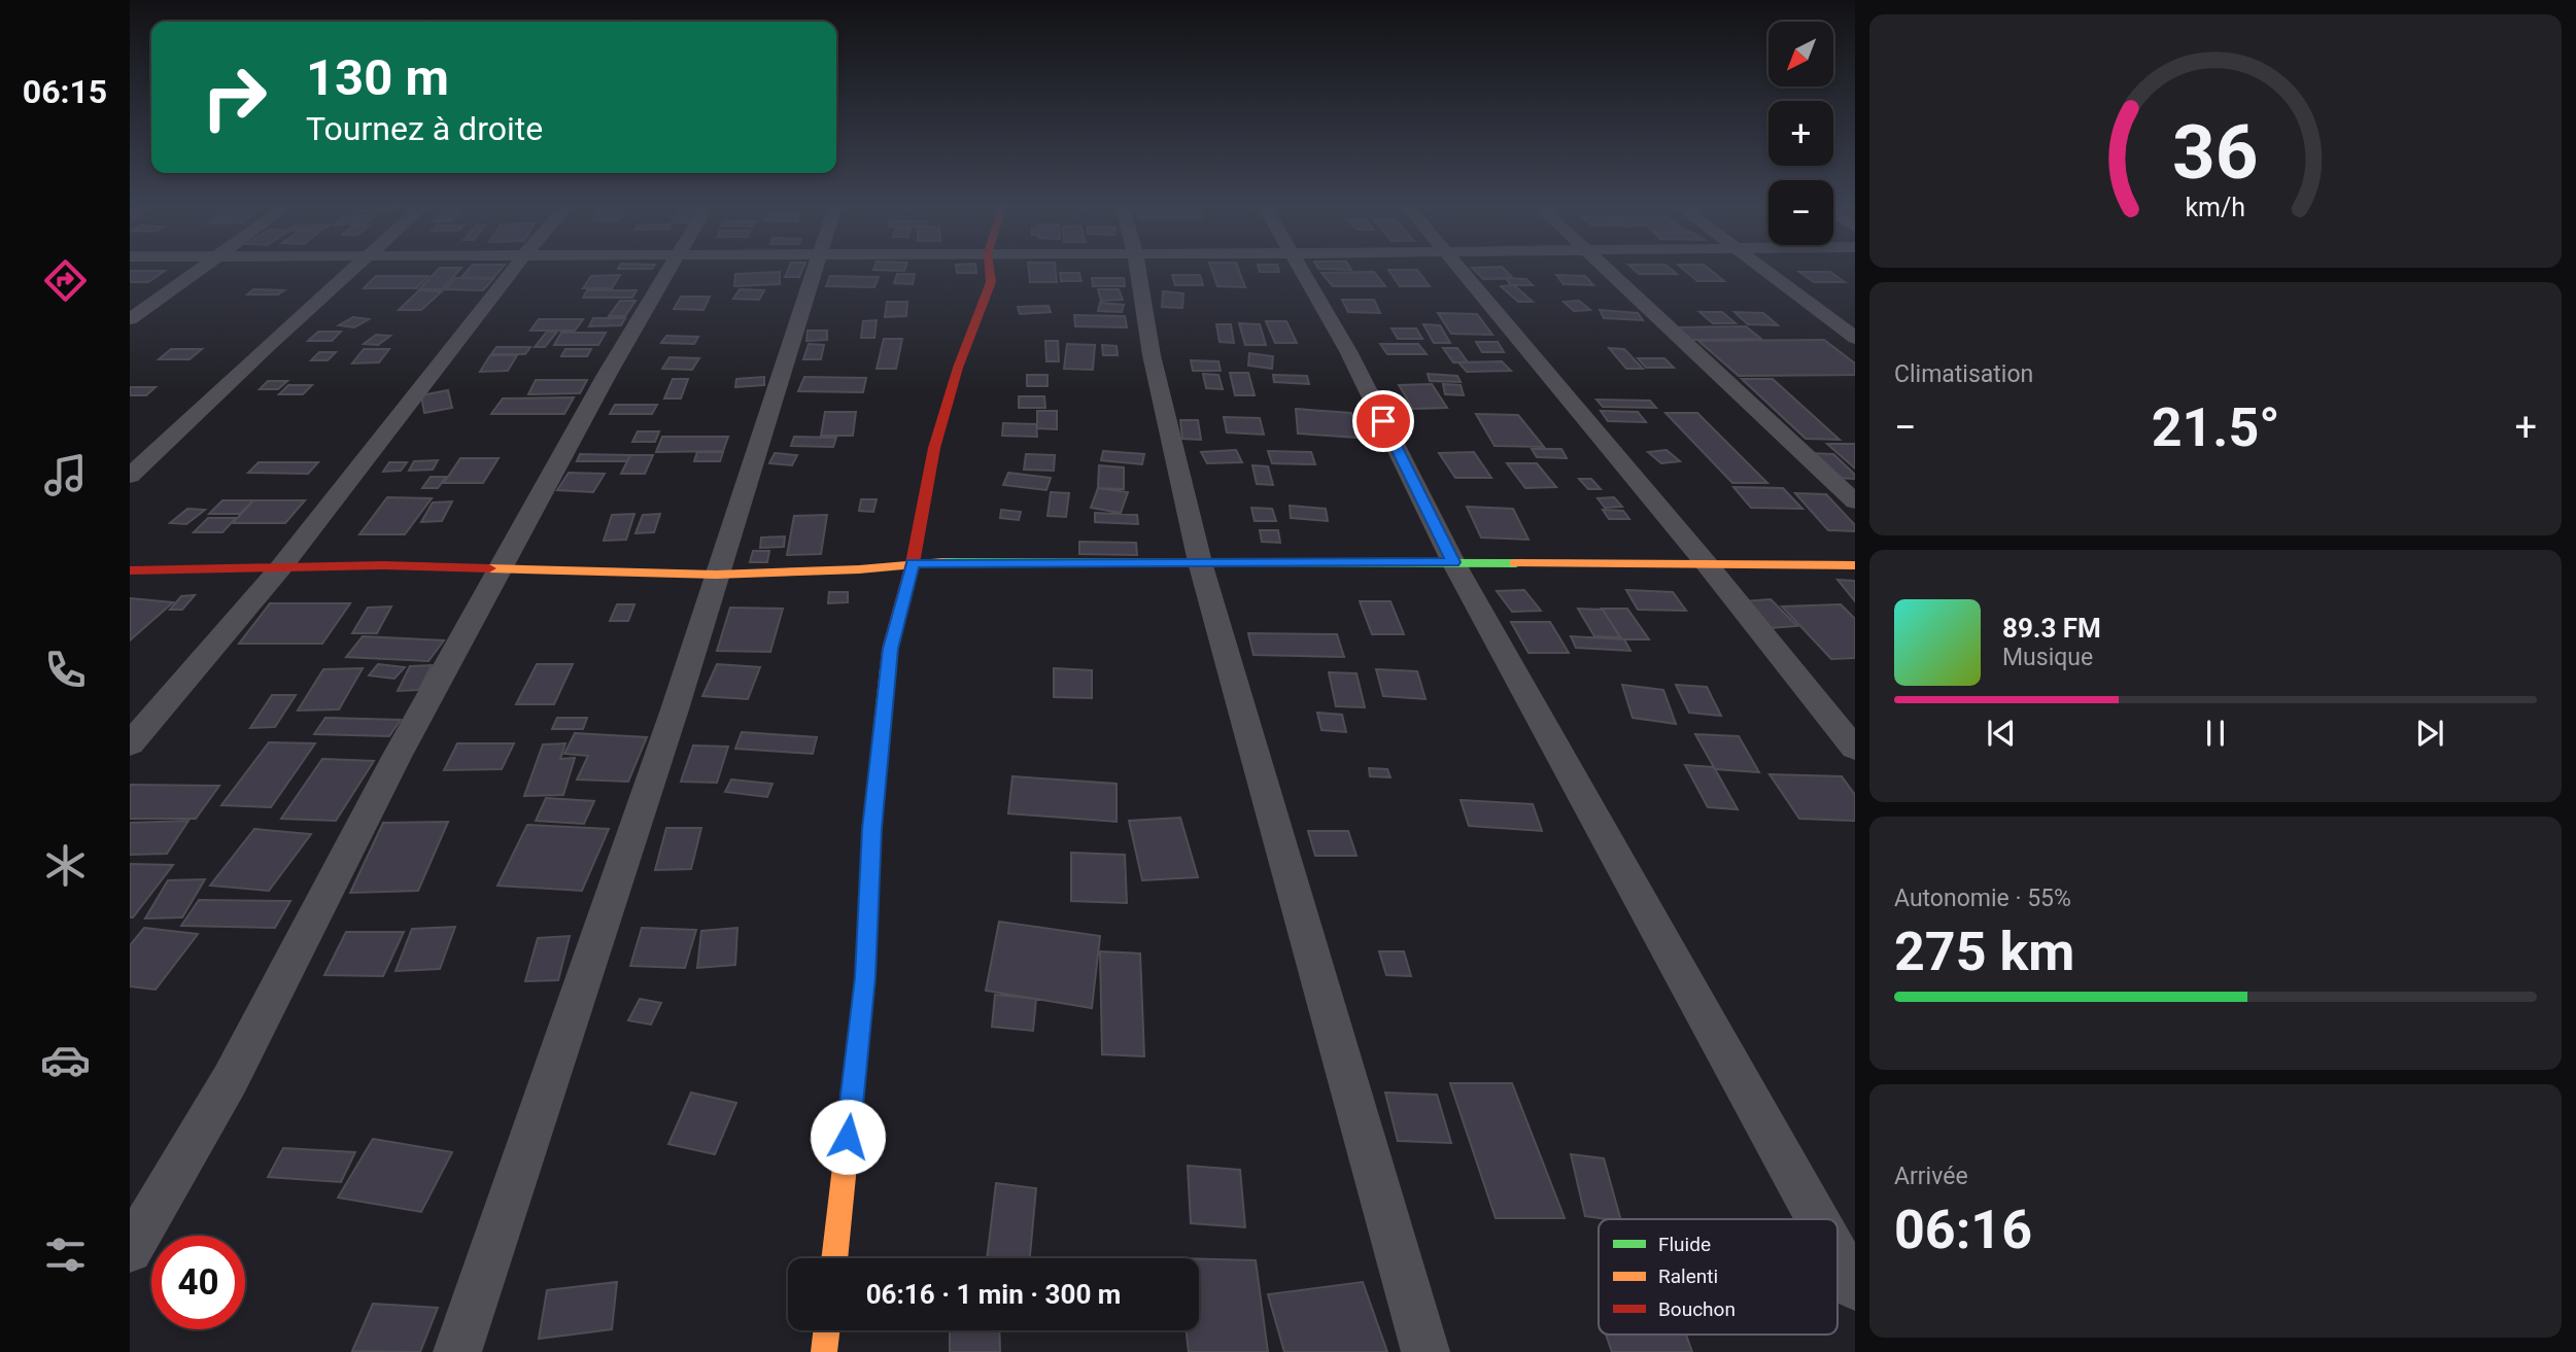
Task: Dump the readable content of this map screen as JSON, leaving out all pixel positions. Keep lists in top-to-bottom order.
{
  "legend": ["Fluide", "Ralenti", "Bouchon"],
  "north": "bottom left",
  "page": {
    "tabs": "06:15",
    "map_buttons": ["+", "−"],
    "turn": ["130 m", "Tournez à droite"],
    "tile": [
      "Climatisation",
      ["Autonomie · 55%", "275 km"],
      ["Arrivée", "06:16"]
    ],
    "heat": ["−", "21.5°", "+"],
    "song": ["89.3 FM", "Musique"],
    "limit": "40",
    "trip": "06:16 · 1 min · 300 m",
    "gauge": ["36", "km/h"]
  }
}
